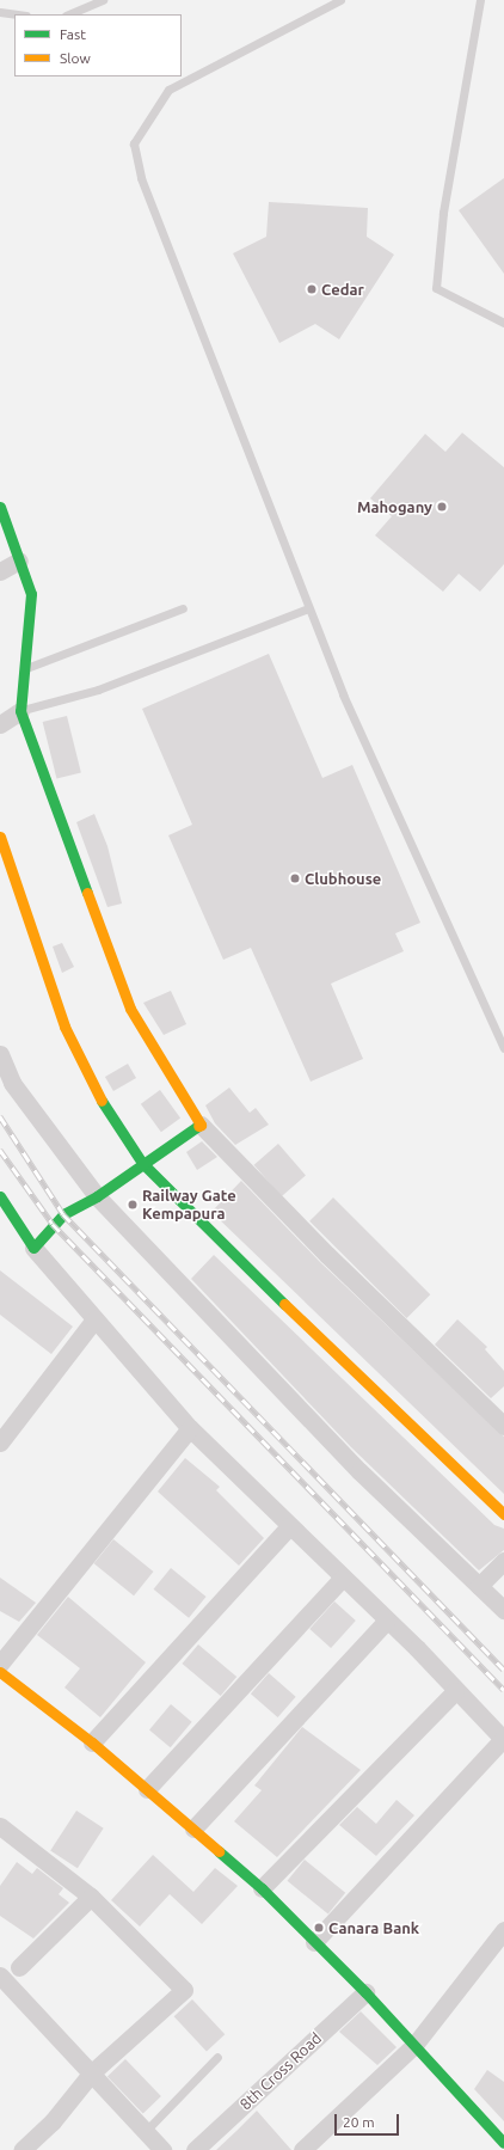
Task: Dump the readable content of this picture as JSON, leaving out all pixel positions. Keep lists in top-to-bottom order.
{
  "streets": {
    "street": ["8th Cross Road"]
  },
  "places": [
    "Cedar",
    "Mahogany",
    "Clubhouse",
    "Railway Gate Kempapura",
    "Canara Bank"
  ],
  "legend": ["Fast", "Slow"],
  "scale_bar": "20 m"
}
